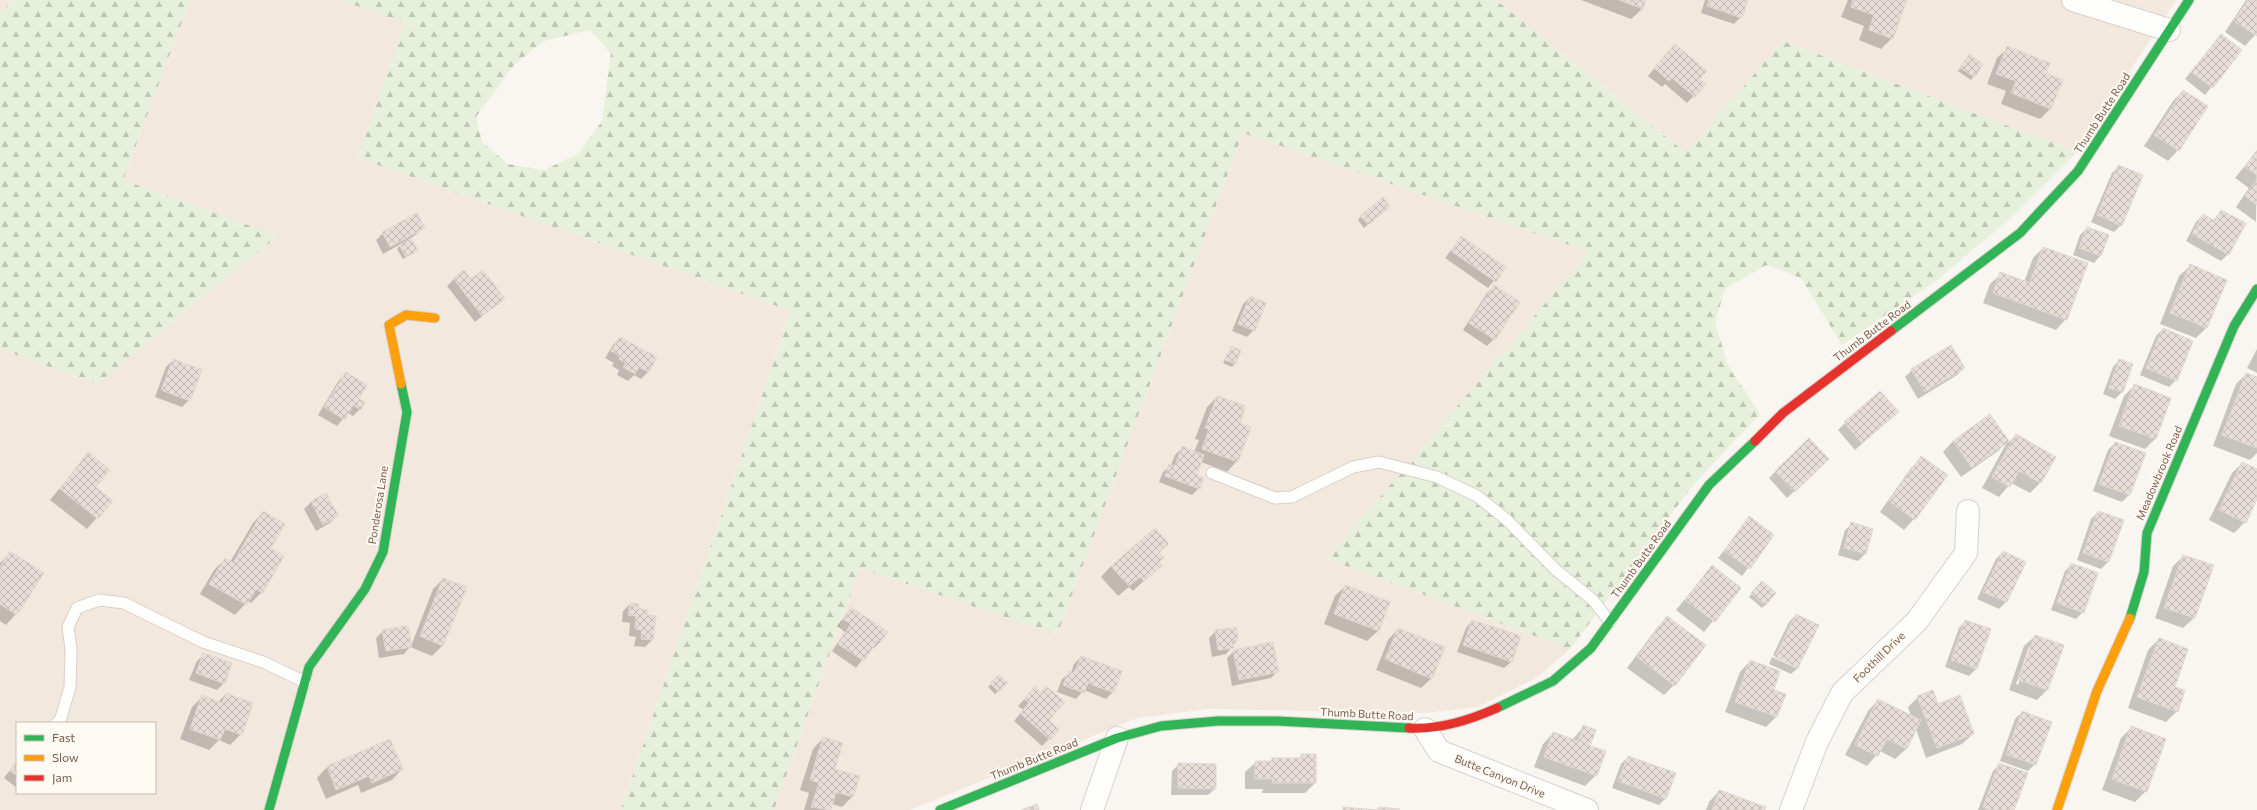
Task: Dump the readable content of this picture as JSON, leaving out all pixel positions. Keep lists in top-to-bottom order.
{
  "streets": {
    "street": [
      "Thumb Butte Road",
      "Meadowbrook Road",
      "Ponderosa Lane",
      "Foothill Drive",
      "Butte Canyon Drive"
    ]
  },
  "crossings": [
    ["Thumb Butte Road", "Butte Canyon Drive"]
  ],
  "legend": ["Fast", "Slow", "Jam"]
}
